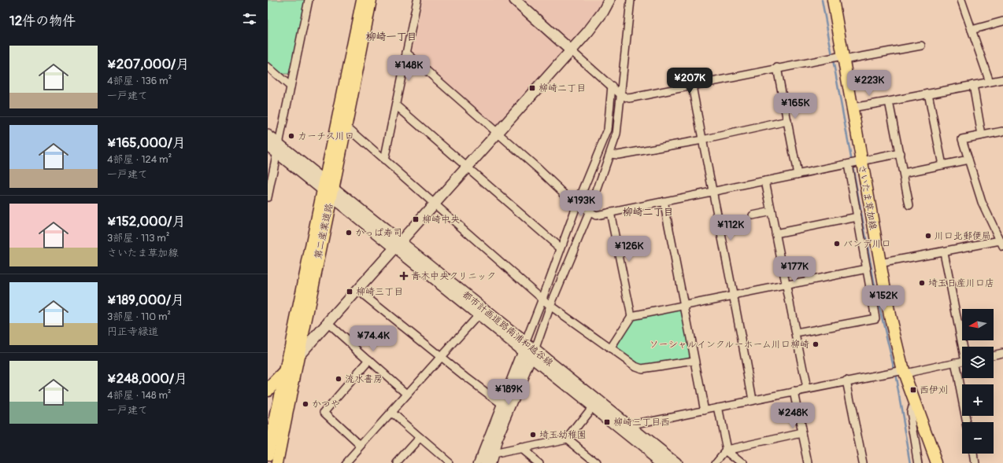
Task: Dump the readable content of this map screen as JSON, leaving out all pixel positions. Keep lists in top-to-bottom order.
{
  "streets": {
    "main road": ["さいたま草加線", "第二産業道路"],
    "street": ["都市計画道路南浦和越谷線"]
  },
  "crossings": [
    ["第二産業道路", "都市計画道路南浦和越谷線"]
  ],
  "districts": ["柳崎一丁目", "柳崎二丁目"],
  "places": {
    "transit": [
      "柳崎二丁目",
      "柳崎中央",
      "柳崎三丁目",
      "西伊刈",
      "柳崎三丁目西"
    ],
    "other": [
      "カーチス川口",
      "かっぱ寿司",
      "川口北郵便局",
      "バンデ川口",
      "埼玉日産川口店",
      "ソーシャルインクルーホーム川口柳崎",
      "流水書房",
      "かつや",
      "埼玉幼稚園"
    ],
    "health": ["青木中央クリニック"]
  },
  "north": "left",
  "page": {
    "heading": "12件の物件",
    "list": [
      {
        "name": "¥207,000/月",
        "note": "4部屋 · 136 m² · 一戸建て"
      },
      {
        "name": "¥165,000/月",
        "note": "4部屋 · 124 m² · 一戸建て"
      },
      {
        "name": "¥152,000/月",
        "note": "3部屋 · 113 m² · さいたま草加線"
      },
      {
        "name": "¥189,000/月",
        "note": "3部屋 · 110 m² · 円正寺緑道"
      },
      {
        "name": "¥248,000/月",
        "note": "4部屋 · 148 m² · 一戸建て"
      }
    ],
    "price": [
      "¥148K",
      "¥207K",
      "¥223K",
      "¥165K",
      "¥193K",
      "¥112K",
      "¥126K",
      "¥177K",
      "¥152K",
      "¥74.4K",
      "¥189K",
      "¥248K"
    ],
    "map_buttons": ["+", "−"]
  }
}
